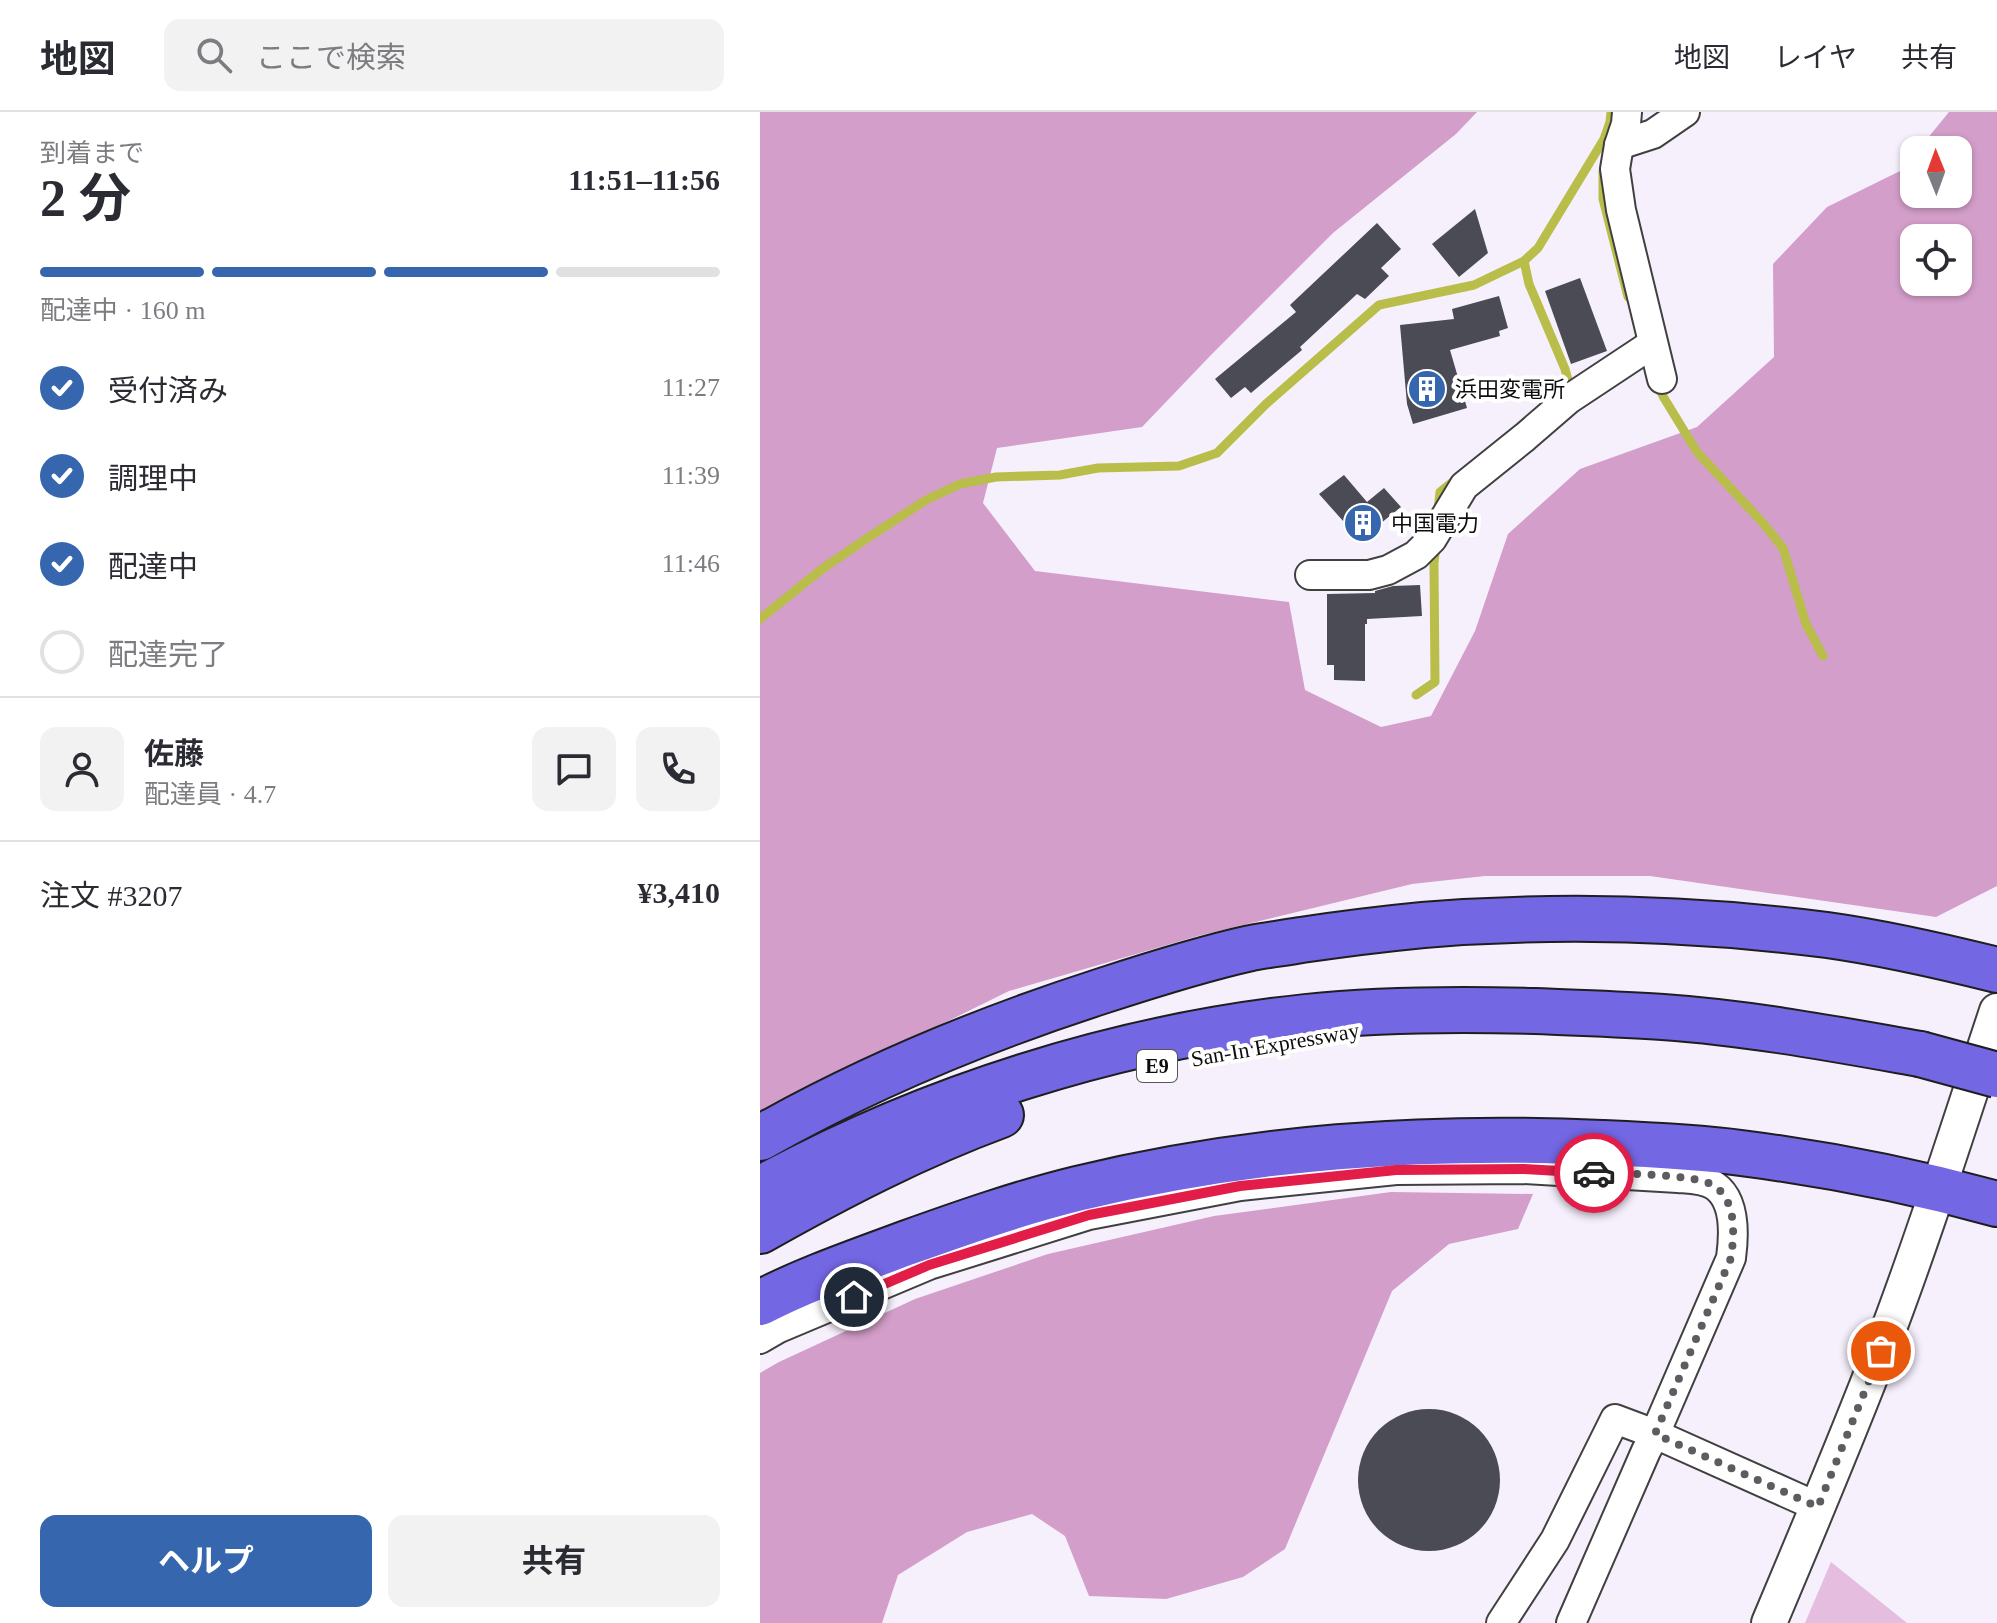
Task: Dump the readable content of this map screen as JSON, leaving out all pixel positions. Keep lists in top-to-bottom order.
{
  "streets": {
    "highway": ["San-In Expressway", "E9"]
  },
  "places": {
    "building": ["浜田変電所", "中国電力"]
  },
  "north": "top",
  "page": {
    "header": "地図",
    "search": "ここで検索",
    "nav": ["地図", "レイヤ", "共有"],
    "heading": ["2 分", "到着まで", "11:51–11:56"],
    "panel": [
      "佐藤",
      "配達員 · 4.7",
      "注文 #3207",
      "¥3,410"
    ],
    "bar": "配達中 · 160 m",
    "list": [
      ["受付済み", "11:27"],
      ["調理中", "11:39"],
      ["配達中", "11:46"],
      "配達完了"
    ],
    "buttons": ["ヘルプ", "共有"]
  }
}
